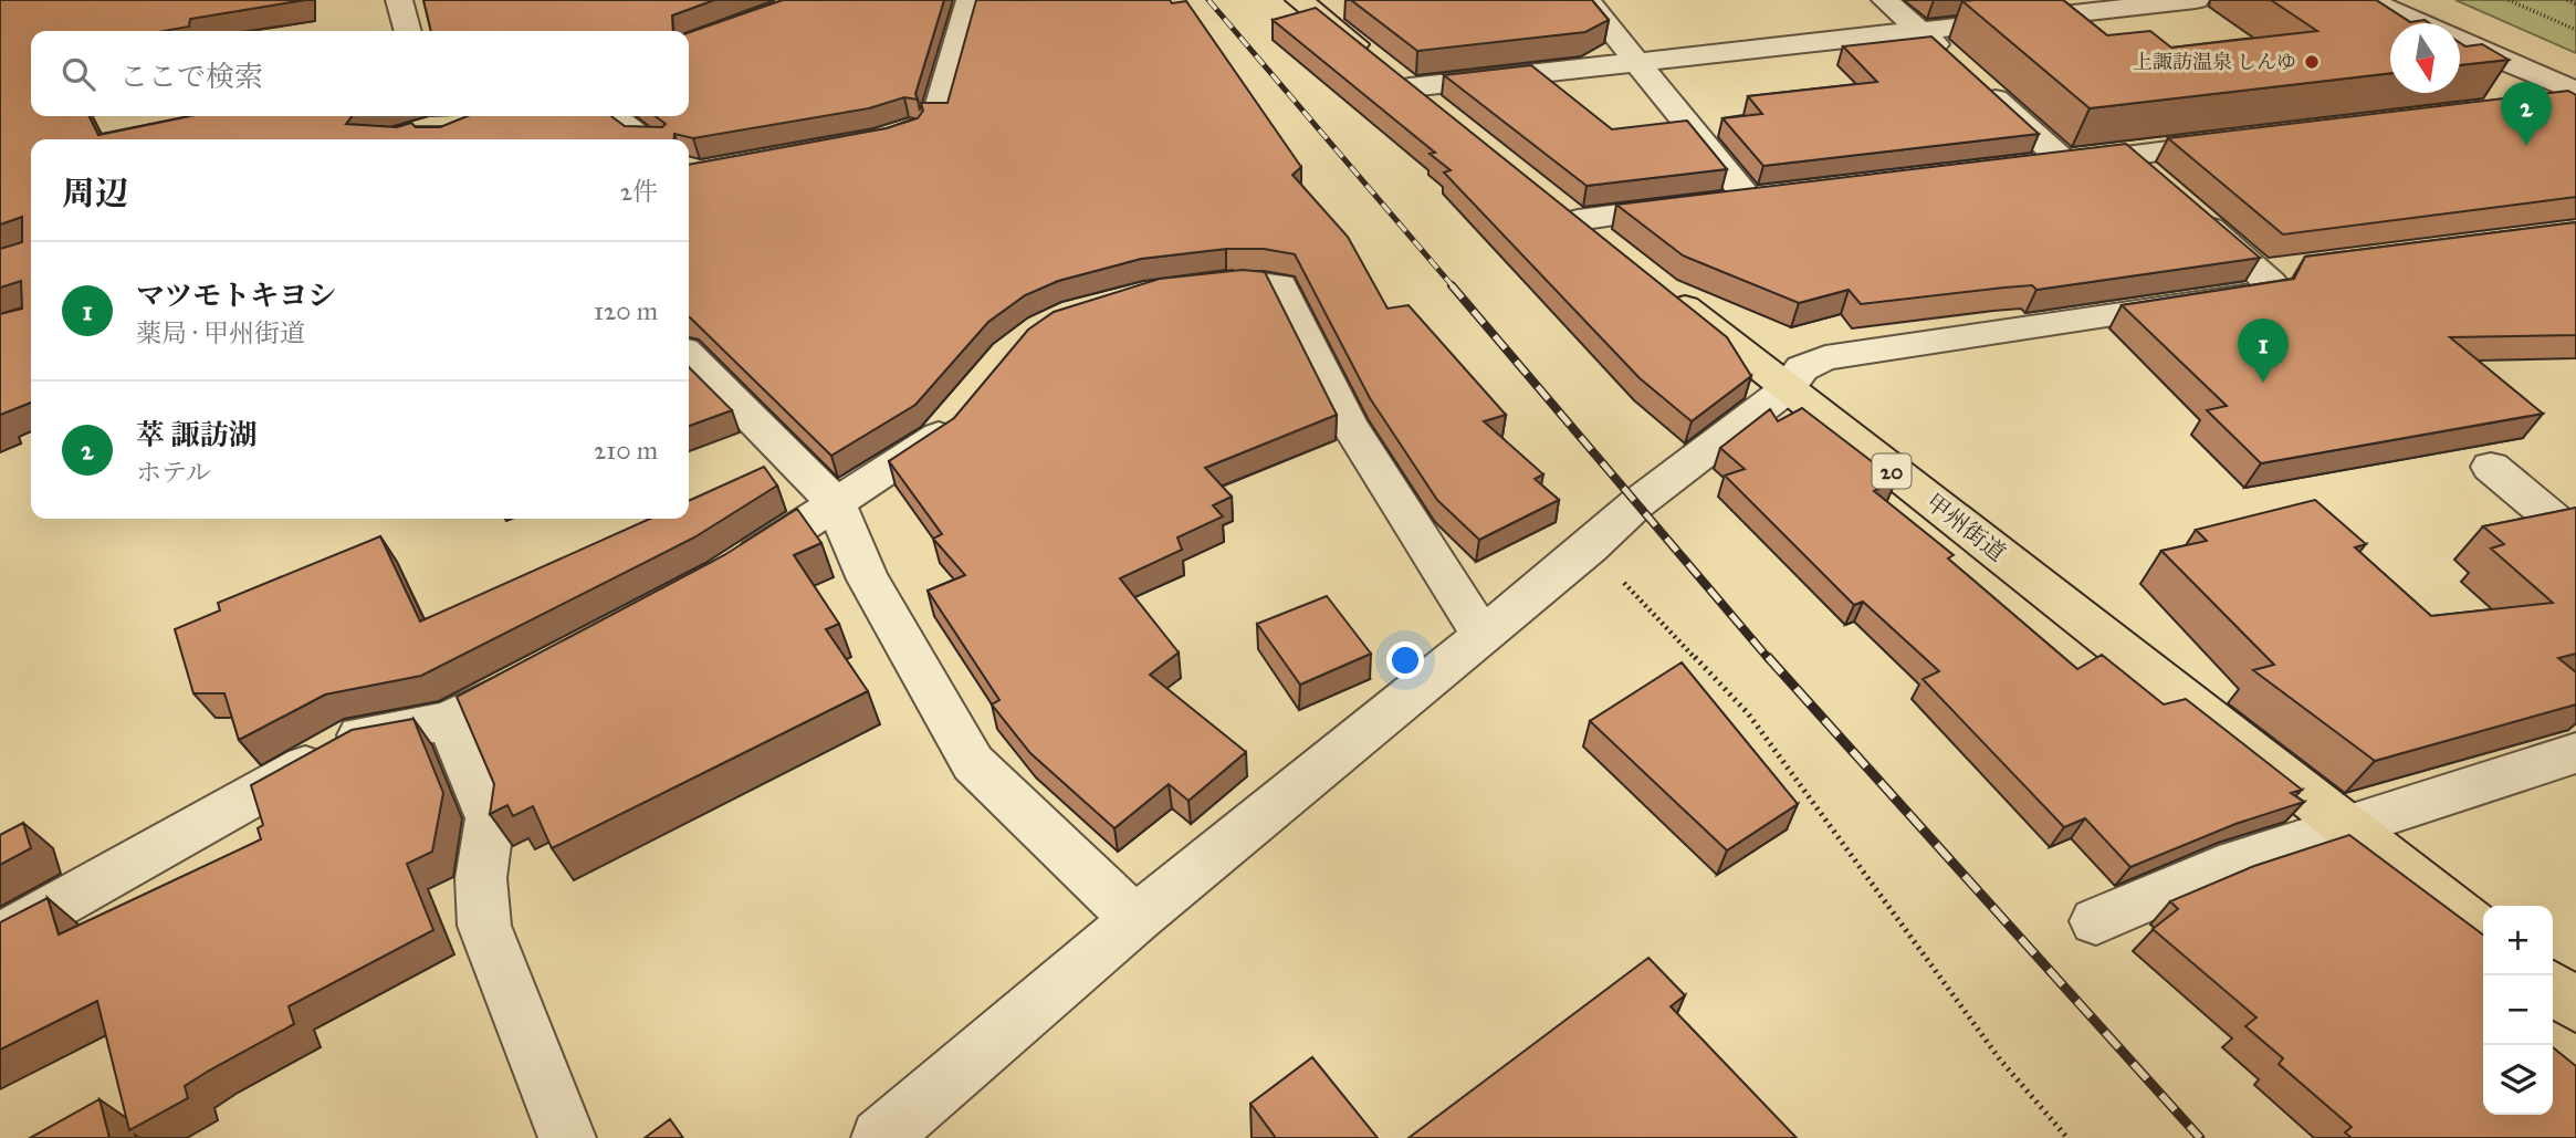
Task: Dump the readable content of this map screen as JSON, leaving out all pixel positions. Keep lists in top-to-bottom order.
{
  "streets": {
    "highway": ["20", "甲州街道"]
  },
  "places": ["上諏訪温泉 しんゆ"],
  "north": "bottom",
  "page": {
    "search": "ここで検索",
    "pins": ["2", "1"],
    "heading": ["周辺", "2件"],
    "list": [
      {
        "mark": "1",
        "name": "マツモトキヨシ",
        "note": "薬局 · 甲州街道",
        "value": "120 m"
      },
      {
        "mark": "2",
        "name": "萃 諏訪湖",
        "note": "ホテル",
        "value": "210 m"
      }
    ],
    "map_buttons": ["+", "−"]
  }
}
